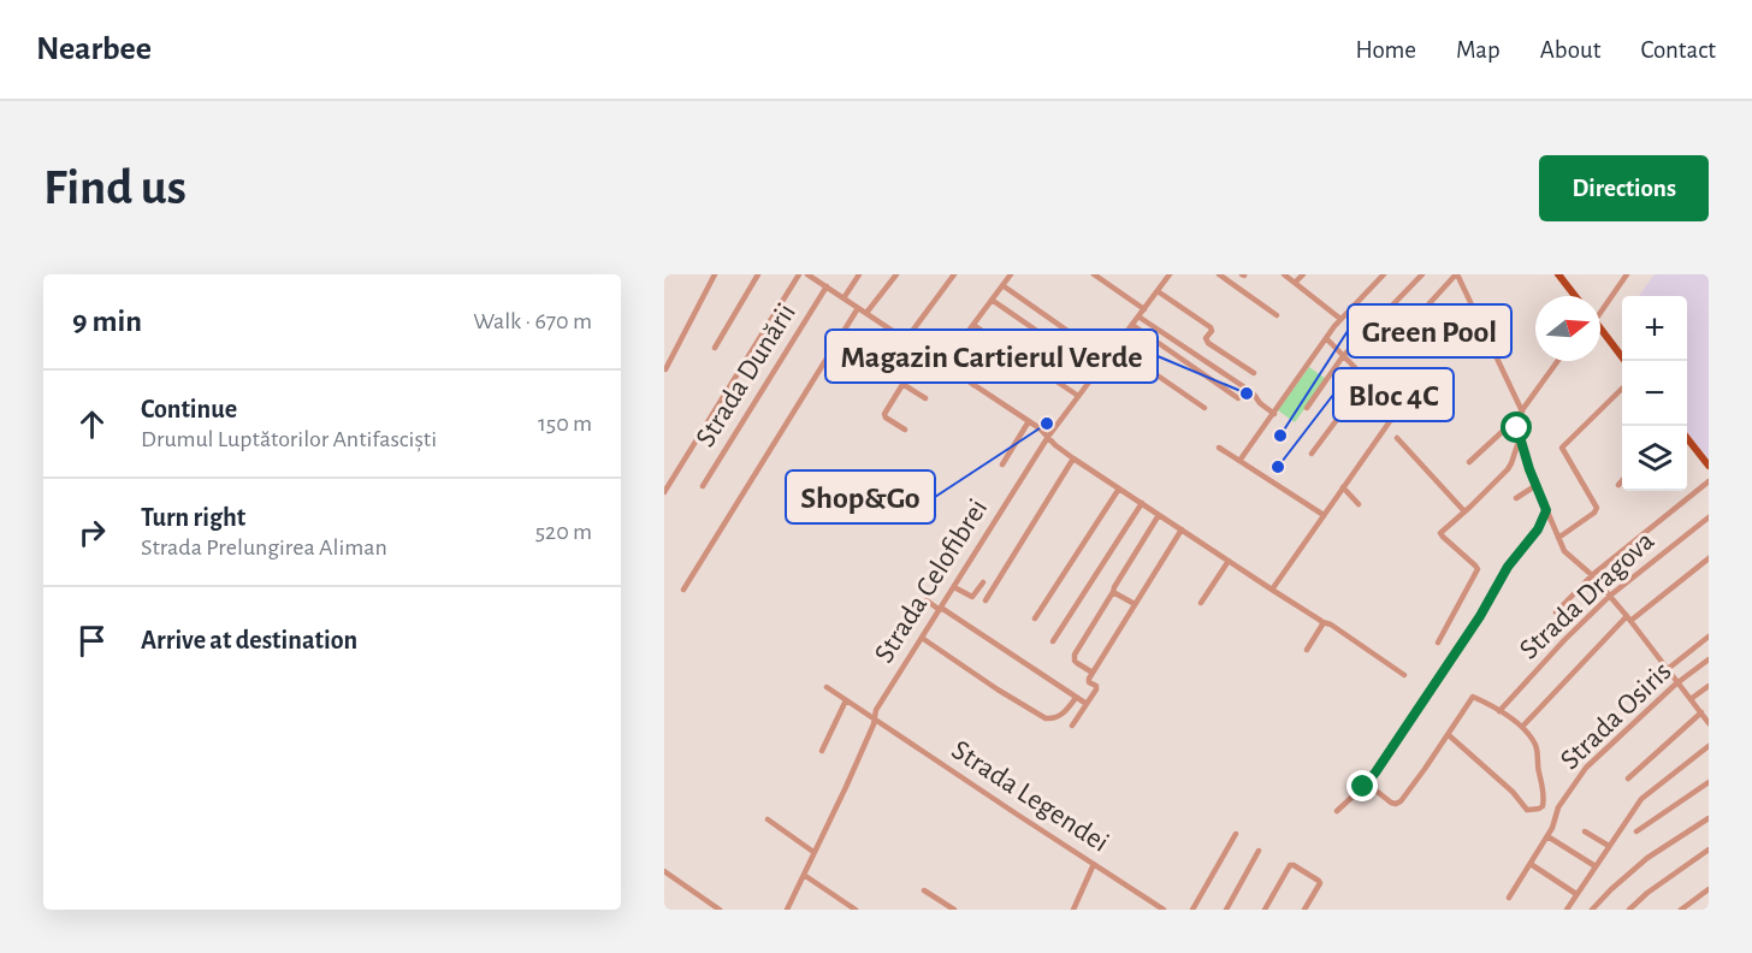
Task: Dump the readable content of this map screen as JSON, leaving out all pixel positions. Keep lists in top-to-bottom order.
{
  "streets": {
    "street": [
      "Strada Dunării",
      "Strada Celofibrei",
      "Strada Dragova",
      "Strada Osiris",
      "Strada Legendei"
    ]
  },
  "crossings": [
    ["Strada Celofibrei", "Strada Legendei"]
  ],
  "places": [
    "Magazin Cartierul Verde",
    "Shop&Go",
    "Green Pool",
    "Bloc 4C"
  ],
  "north": "right",
  "page": {
    "header": "Nearbee",
    "nav": [
      "Home",
      "Map",
      "About",
      "Contact"
    ],
    "buttons": "Directions",
    "title": "Find us",
    "heading": ["9 min", "Walk · 670 m"],
    "map_buttons": ["+", "−"],
    "list": [
      ["Continue", "Drumul Luptătorilor Antifasciști", "150 m"],
      ["Turn right", "Strada Prelungirea Aliman", "520 m"],
      "Arrive at destination"
    ]
  }
}
